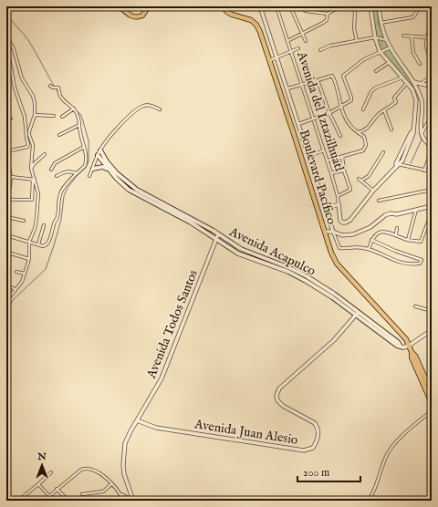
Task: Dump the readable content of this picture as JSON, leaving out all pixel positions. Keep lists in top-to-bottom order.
{
  "streets": {
    "main road": ["Boulevard Pacífico", "Avenida Acapulco"],
    "street": ["Avenida del Iztazilhuatl", "Avenida Todos Santos", "Avenida Juan Alesio"]
  },
  "crossings": [
    ["Boulevard Pacífico", "Avenida Acapulco"],
    ["Avenida Acapulco", "Avenida Todos Santos"],
    ["Avenida Acapulco", "Avenida Juan Alesio"],
    ["Avenida Todos Santos", "Avenida Juan Alesio"]
  ],
  "scale_bar": "200 m",
  "north": "top"
}
